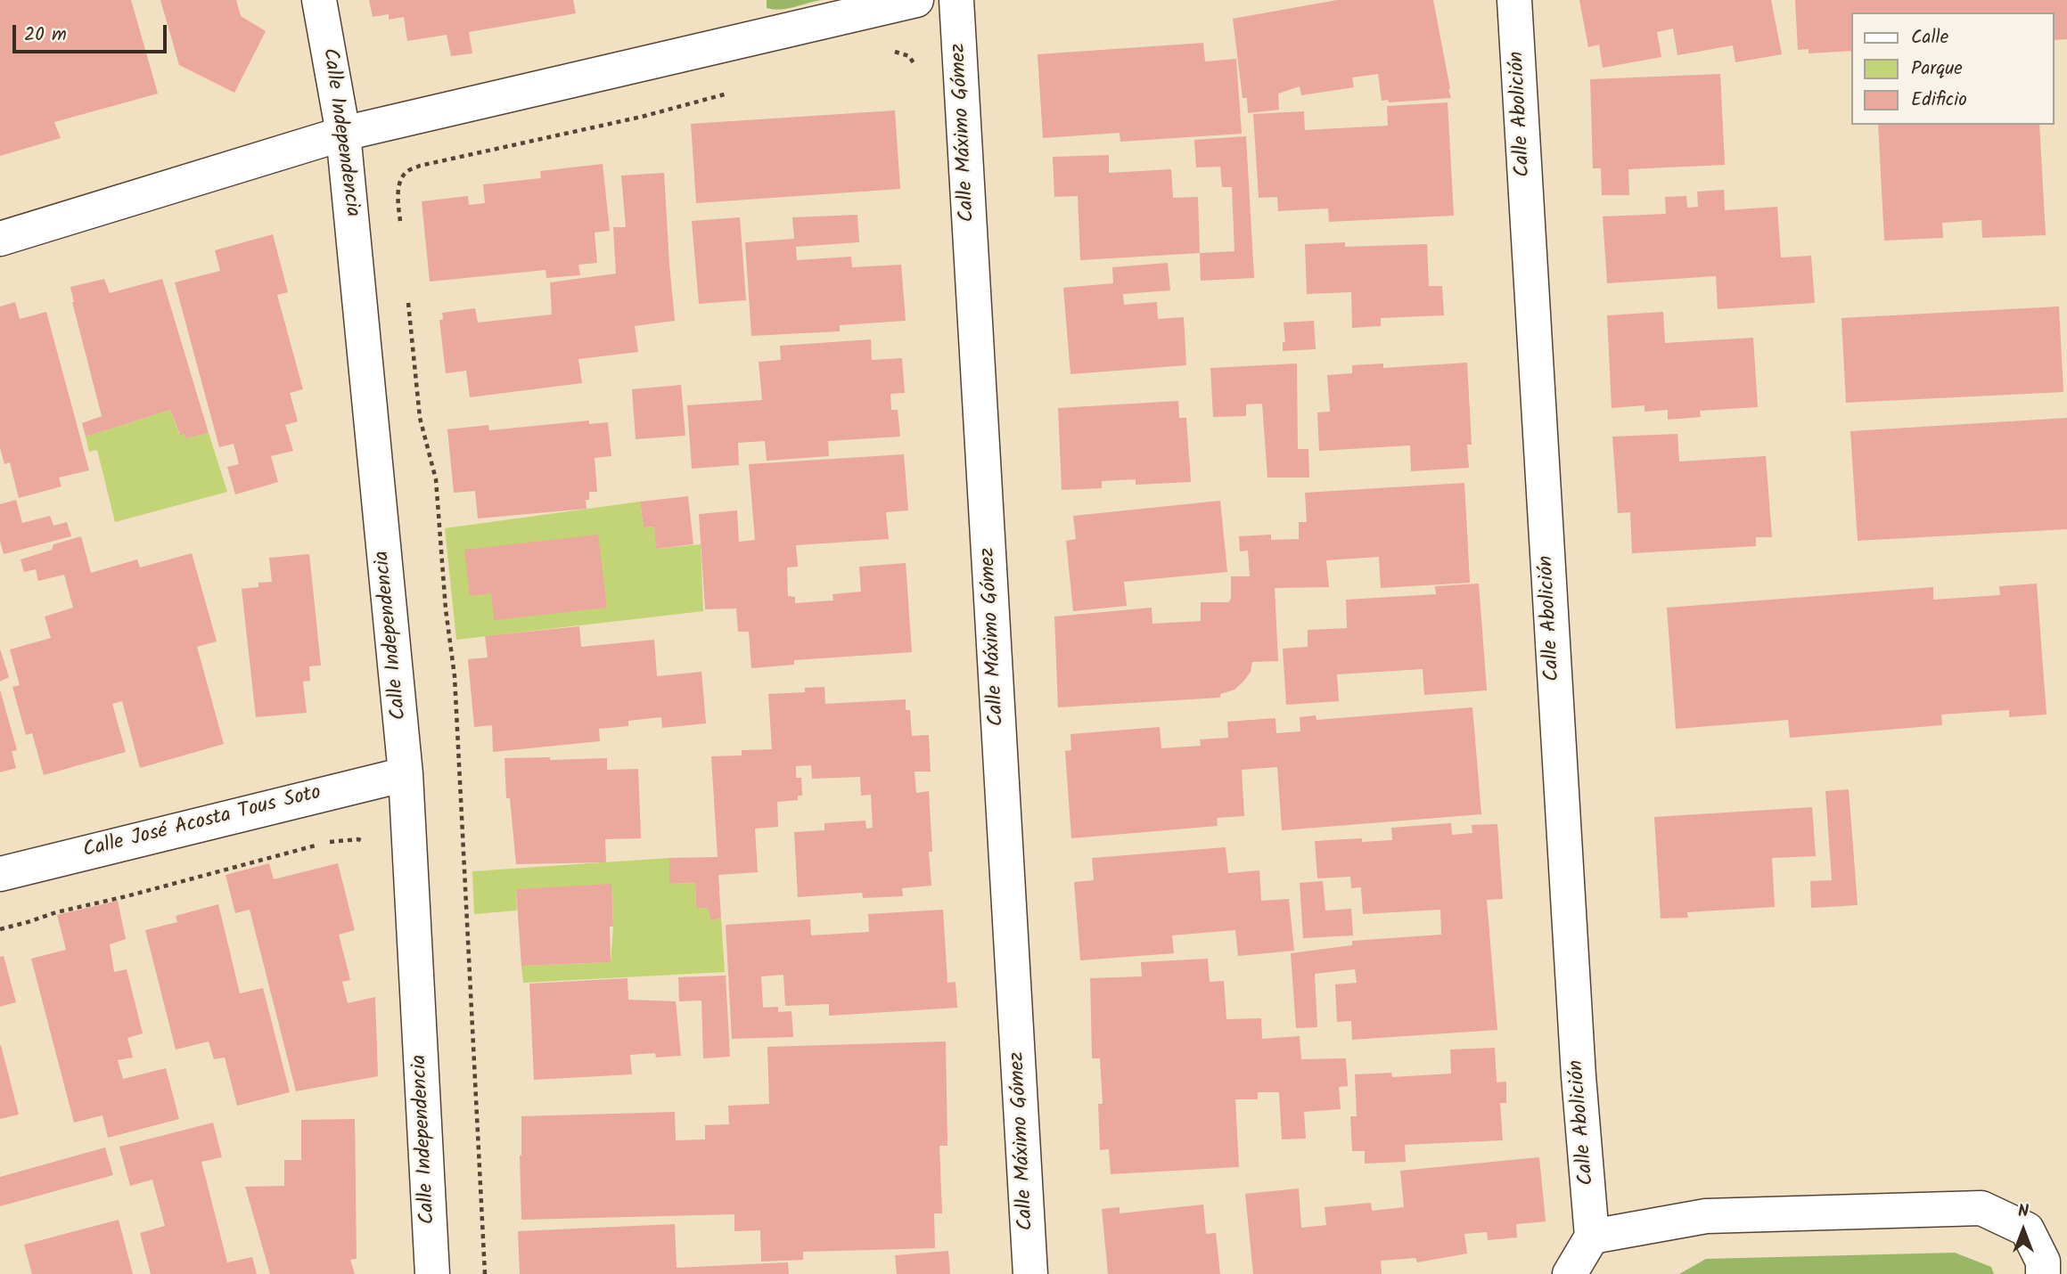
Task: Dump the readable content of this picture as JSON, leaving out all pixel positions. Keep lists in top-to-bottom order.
{
  "streets": {
    "street": [
      "Calle Abolición",
      "Calle Independencia",
      "Calle Máximo Gómez",
      "Calle José Acosta Tous Soto"
    ]
  },
  "crossings": [
    ["Calle Independencia", "Calle José Acosta Tous Soto"]
  ],
  "legend": ["Calle", "Parque", "Edificio"],
  "scale_bar": "20 m",
  "north": "top"
}
